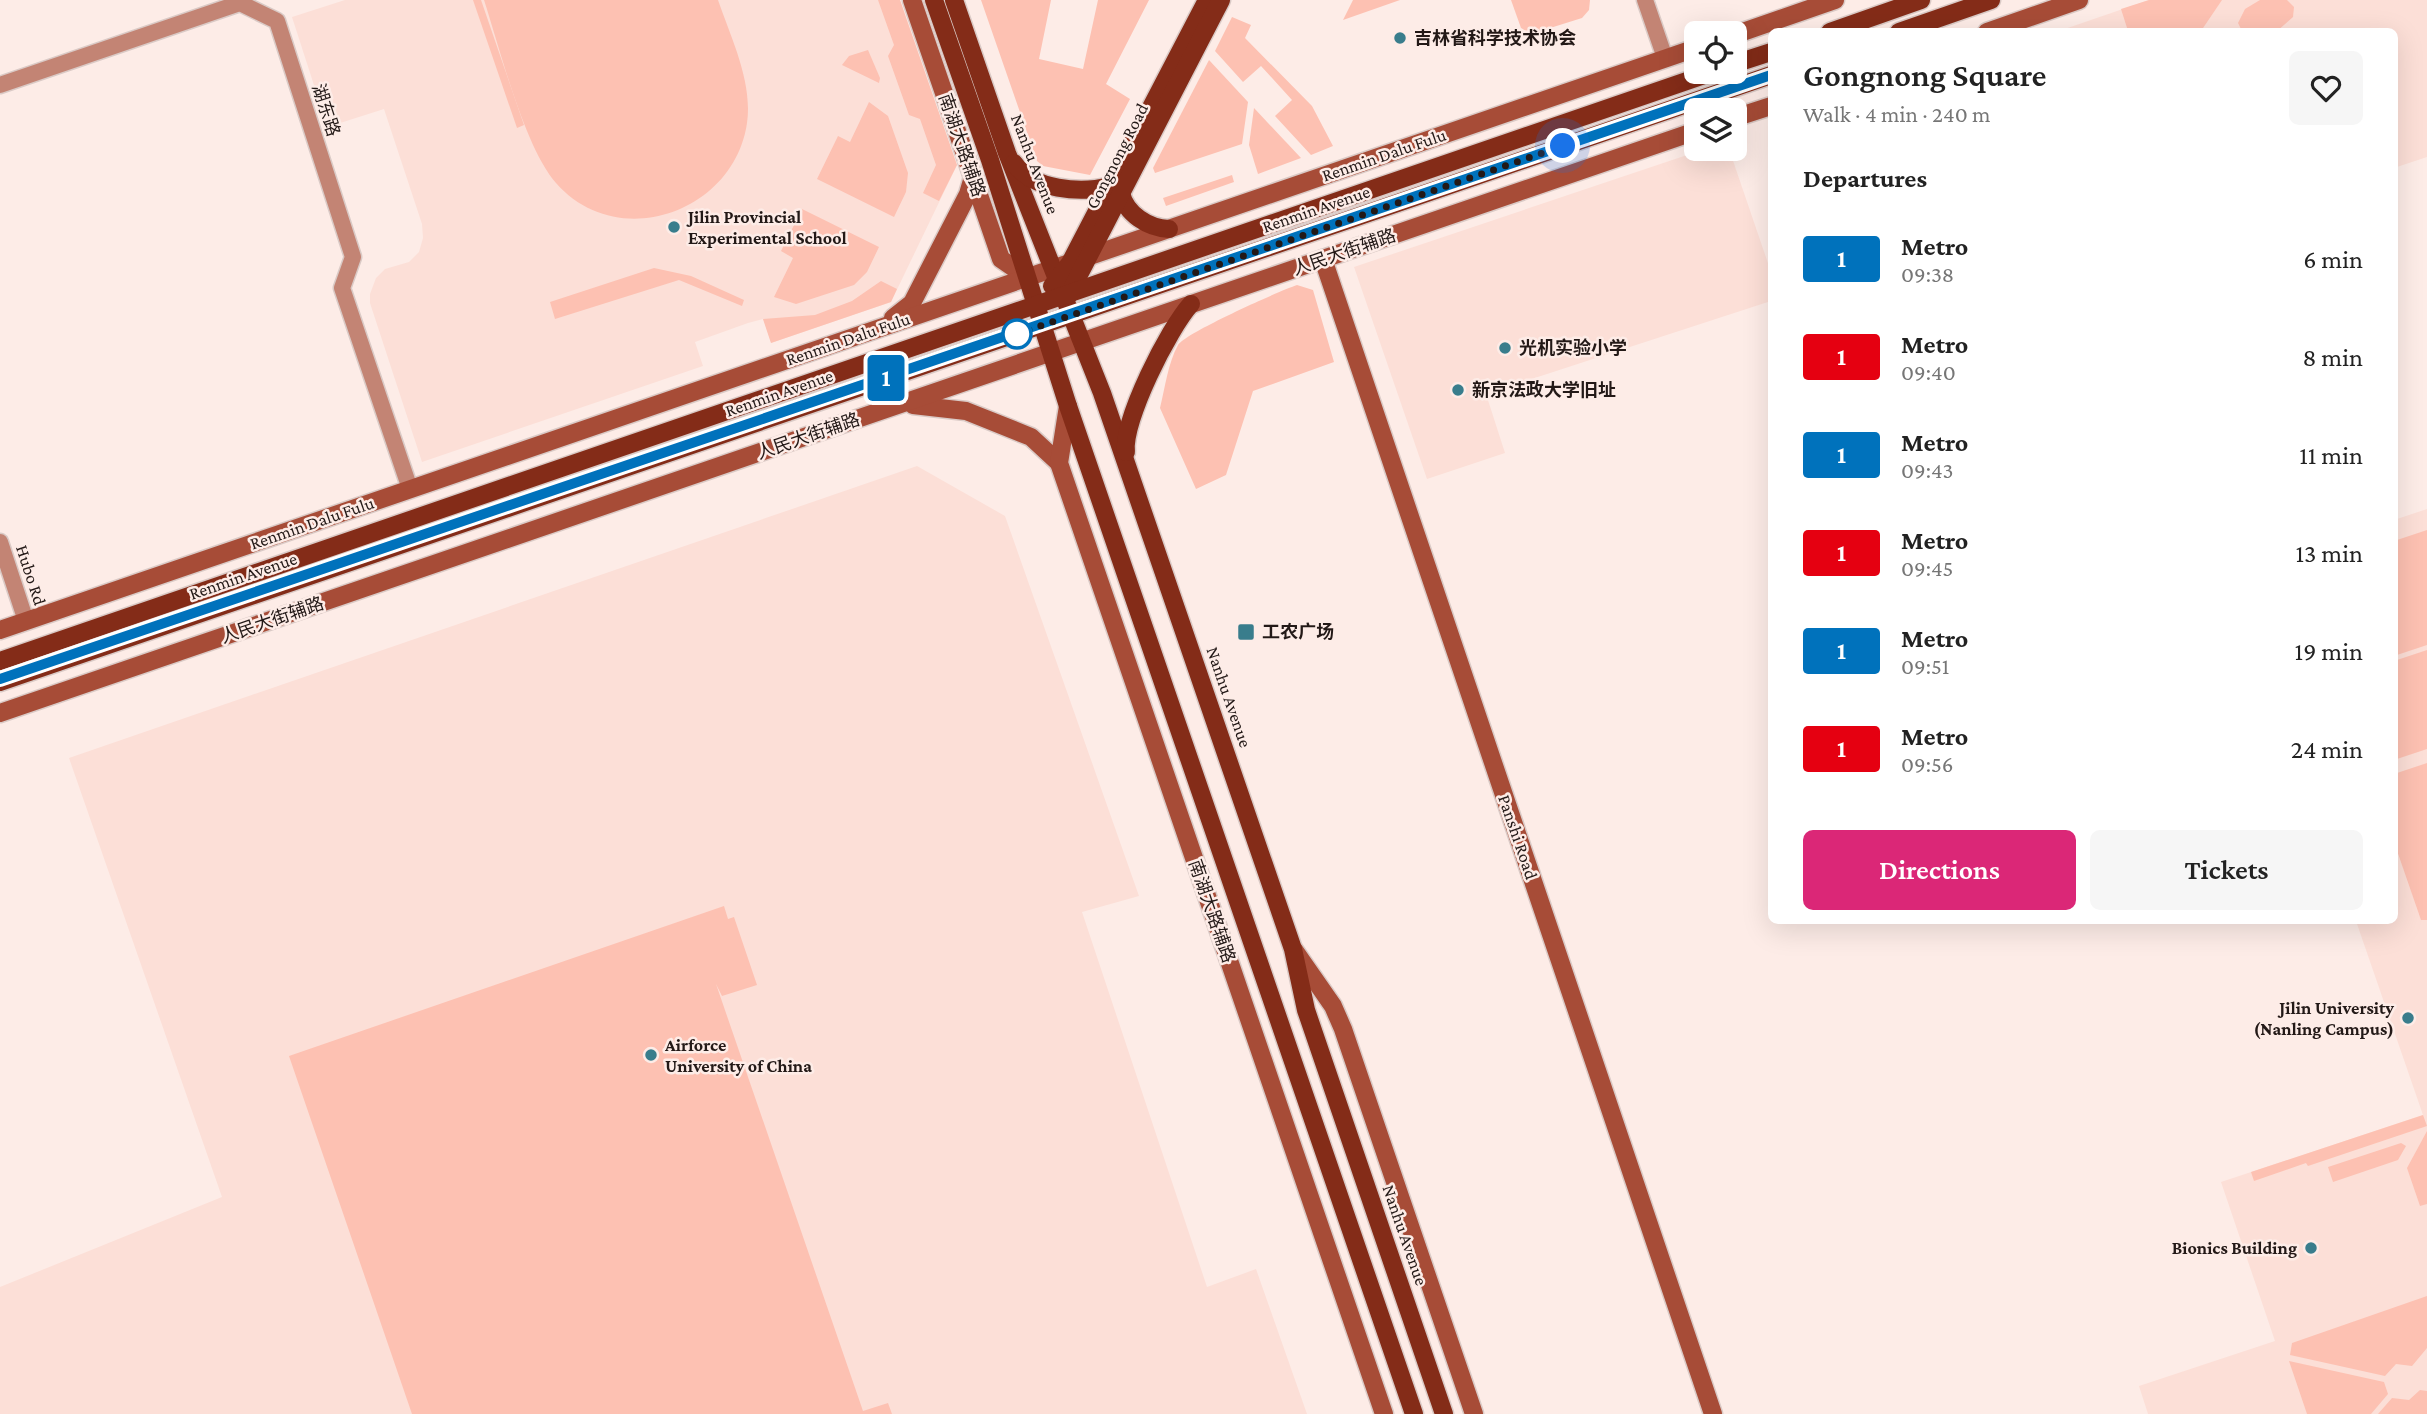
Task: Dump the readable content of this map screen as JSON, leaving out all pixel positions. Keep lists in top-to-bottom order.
{
  "streets": {
    "main road": [
      "南湖大路辅路",
      "Renmin Dalu Fulu",
      "Gongnong Road",
      "Nanhu Avenue",
      "Renmin Avenue",
      "人民大街辅路",
      "Panshi Road"
    ],
    "street": ["湖东路", "Hubo Rd"]
  },
  "crossings": [
    ["湖东路", "Renmin Dalu Fulu"],
    ["南湖大路辅路", "Renmin Dalu Fulu"],
    ["Renmin Dalu Fulu", "Gongnong Road"],
    ["Renmin Dalu Fulu", "Nanhu Avenue"],
    ["Renmin Dalu Fulu", "Renmin Avenue"],
    ["Renmin Dalu Fulu", "Hubo Rd"],
    ["Gongnong Road", "Nanhu Avenue"],
    ["Gongnong Road", "Renmin Avenue"],
    ["Nanhu Avenue", "Renmin Avenue"],
    ["Nanhu Avenue", "人民大街辅路"],
    ["人民大街辅路", "Panshi Road"]
  ],
  "places": {
    "other": [
      "吉林省科学技术协会",
      "Jilin Provincial Experimental School",
      "光机实验小学",
      "新京法政大学旧址",
      "Jilin University (Nanling Campus)",
      "Airforce University of China",
      "Bionics Building"
    ],
    "transit": ["工农广场"]
  },
  "lines": ["metro line 1"],
  "page": {
    "on_map": "1",
    "heading": [
      ["Gongnong Square", "Walk · 4 min · 240 m"],
      "Departures"
    ],
    "list": [
      {
        "mark": "1",
        "name": "Metro",
        "note": "09:38",
        "value": "6 min"
      },
      {
        "mark": "1",
        "name": "Metro",
        "note": "09:40",
        "value": "8 min"
      },
      {
        "mark": "1",
        "name": "Metro",
        "note": "09:43",
        "value": "11 min"
      },
      {
        "mark": "1",
        "name": "Metro",
        "note": "09:45",
        "value": "13 min"
      },
      {
        "mark": "1",
        "name": "Metro",
        "note": "09:51",
        "value": "19 min"
      },
      {
        "mark": "1",
        "name": "Metro",
        "note": "09:56",
        "value": "24 min"
      }
    ],
    "buttons": ["Directions", "Tickets"]
  }
}
